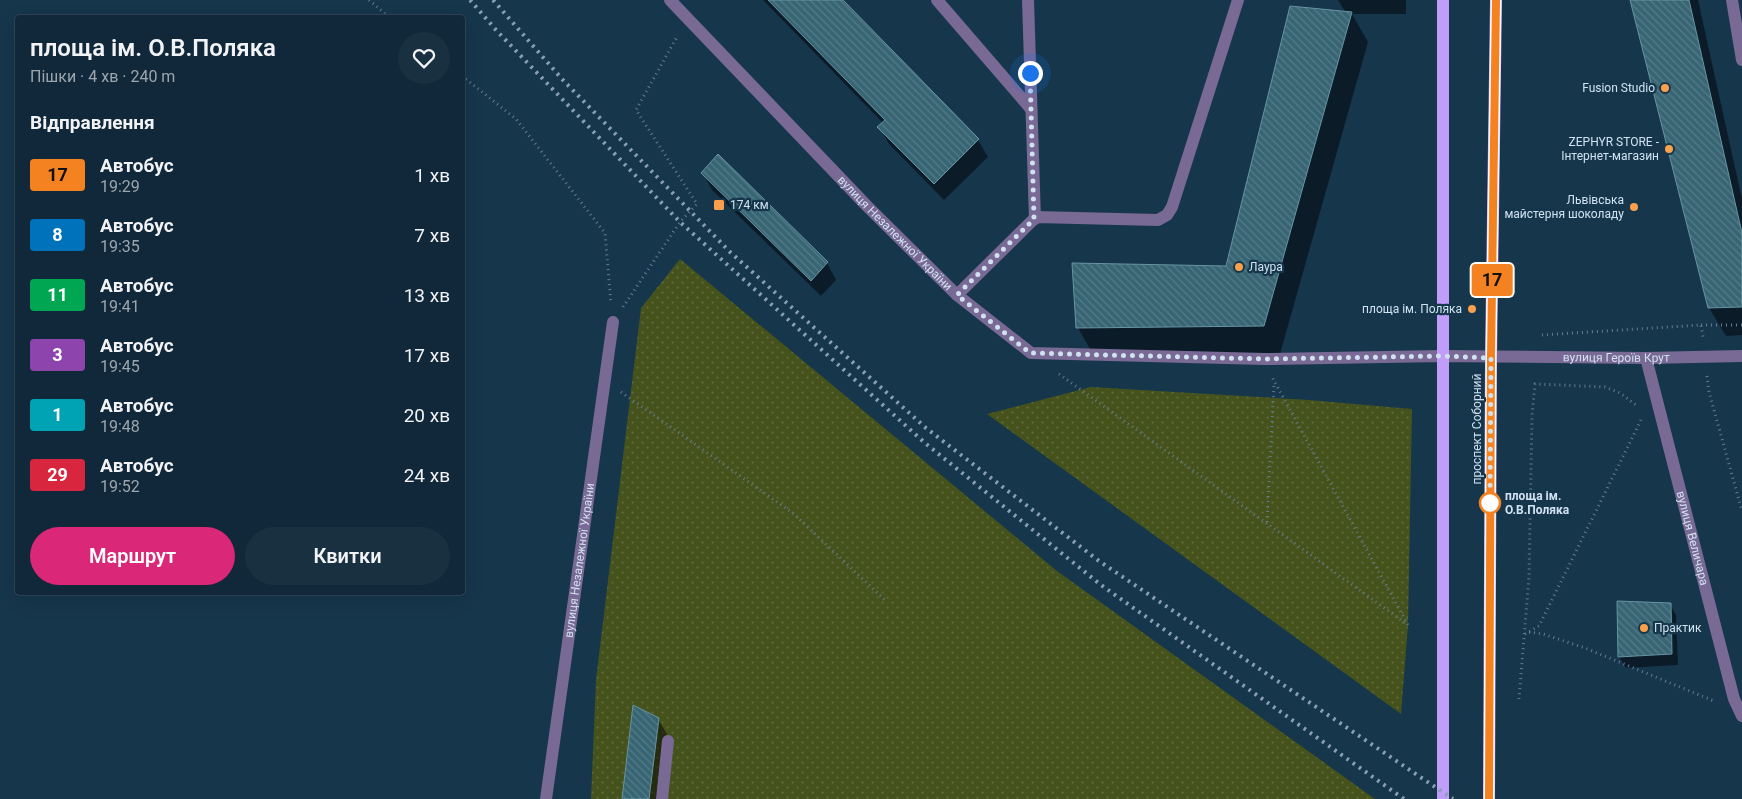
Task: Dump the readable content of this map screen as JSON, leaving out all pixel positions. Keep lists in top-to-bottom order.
{
  "streets": {
    "main road": ["проспект Соборний"],
    "street": ["вулиця Незалежної України", "вулиця Героїв Крут", "вулиця Величара"]
  },
  "crossings": [
    ["вулиця Героїв Крут", "проспект Соборний"],
    ["вулиця Героїв Крут", "вулиця Величара"]
  ],
  "places": {
    "other": [
      "Fusion Studio",
      "ZEPHYR STORE - Інтернет-магазин",
      "Львівська майстерня шоколаду",
      "Лаура",
      "площа ім. Поляка",
      "площа ім. О.В.Поляка",
      "Практик"
    ],
    "transit": ["174 км"]
  },
  "lines": ["bus line 17"],
  "page": {
    "on_map": "17",
    "heading": [
      ["площа ім. О.В.Поляка", "Пішки · 4 хв · 240 m"],
      "Відправлення"
    ],
    "list": [
      {
        "mark": "17",
        "name": "Автобус",
        "note": "19:29",
        "value": "1 хв"
      },
      {
        "mark": "8",
        "name": "Автобус",
        "note": "19:35",
        "value": "7 хв"
      },
      {
        "mark": "11",
        "name": "Автобус",
        "note": "19:41",
        "value": "13 хв"
      },
      {
        "mark": "3",
        "name": "Автобус",
        "note": "19:45",
        "value": "17 хв"
      },
      {
        "mark": "1",
        "name": "Автобус",
        "note": "19:48",
        "value": "20 хв"
      },
      {
        "mark": "29",
        "name": "Автобус",
        "note": "19:52",
        "value": "24 хв"
      }
    ],
    "buttons": ["Маршрут", "Квитки"]
  }
}
